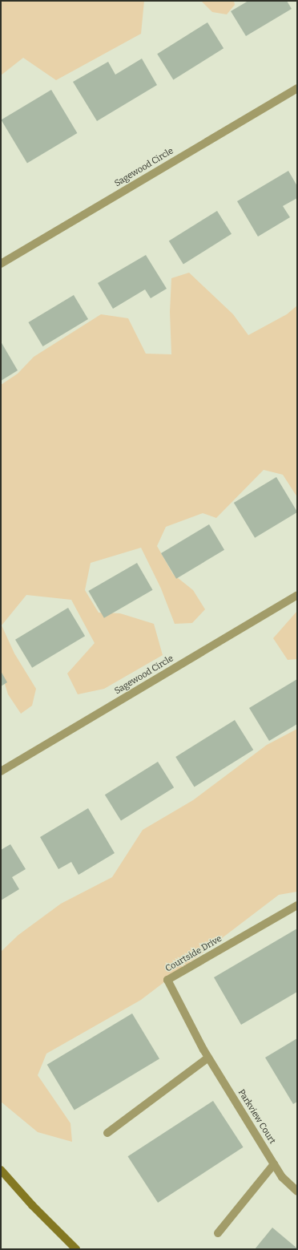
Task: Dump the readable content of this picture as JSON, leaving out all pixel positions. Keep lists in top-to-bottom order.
{
  "streets": {
    "street": ["Sagewood Circle", "Courtside Drive", "Parkview Court"]
  },
  "crossings": [
    ["Courtside Drive", "Parkview Court"]
  ]
}
